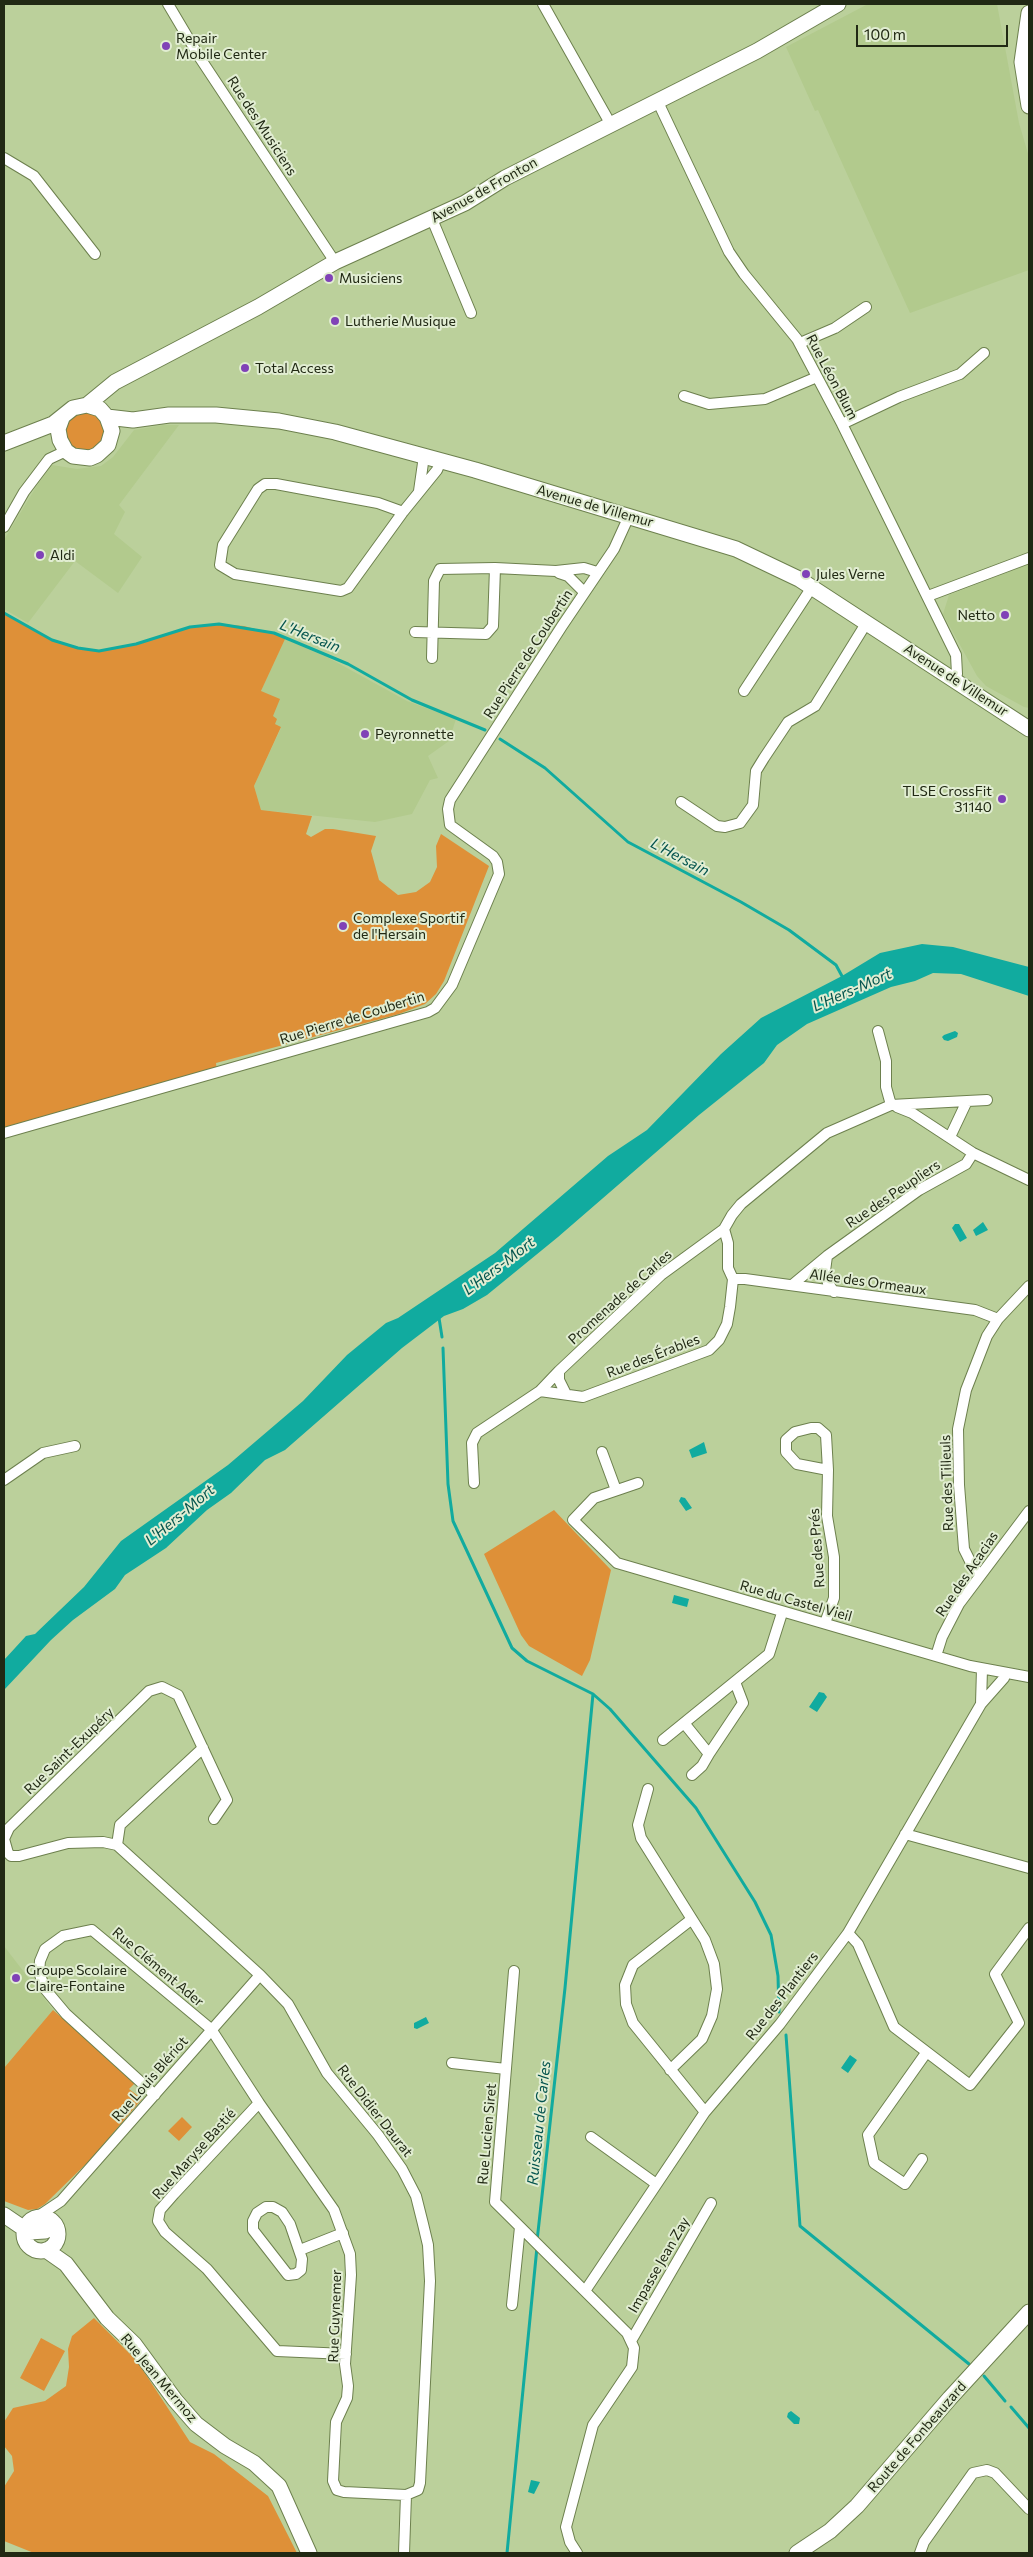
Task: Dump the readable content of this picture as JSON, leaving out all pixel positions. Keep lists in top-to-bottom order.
{
  "streets": {
    "main road": [
      "Avenue de Fronton",
      "Avenue de Villemur",
      "Rue Jean Mermoz",
      "Route de Fonbeauzard"
    ],
    "street": [
      "Rue des Musiciens",
      "Rue Léon Blum",
      "Rue Pierre de Coubertin",
      "Rue des Peupliers",
      "Allée des Ormeaux",
      "Promenade de Carles",
      "Rue des Érables",
      "Rue des Tilleuls",
      "Rue des Prés",
      "Rue des Acacias",
      "Rue du Castel Vieil",
      "Rue Saint-Exupéry",
      "Rue Clément Ader",
      "Rue des Plantiers",
      "Rue Louis Blériot",
      "Rue Didier Daurat",
      "Rue Lucien Siret",
      "Rue Maryse Bastié",
      "Impasse Jean Zay",
      "Rue Guynemer"
    ]
  },
  "crossings": [
    ["Rue des Musiciens", "Avenue de Fronton"],
    ["Avenue de Fronton", "Rue Léon Blum"],
    ["Avenue de Fronton", "Avenue de Villemur"],
    ["Rue Léon Blum", "Avenue de Villemur"],
    ["Avenue de Villemur", "Rue Pierre de Coubertin"],
    ["Rue des Peupliers", "Allée des Ormeaux"],
    ["Allée des Ormeaux", "Rue des Érables"],
    ["Allée des Ormeaux", "Rue des Tilleuls"],
    ["Promenade de Carles", "Rue des Érables"],
    ["Rue des Tilleuls", "Rue des Acacias"],
    ["Rue des Prés", "Rue du Castel Vieil"],
    ["Rue des Acacias", "Rue du Castel Vieil"],
    ["Rue du Castel Vieil", "Rue des Plantiers"],
    ["Rue Saint-Exupéry", "Rue Didier Daurat"],
    ["Rue Clément Ader", "Rue Louis Blériot"],
    ["Rue Clément Ader", "Rue Guynemer"],
    ["Rue des Plantiers", "Rue Lucien Siret"],
    ["Rue Louis Blériot", "Rue Didier Daurat"],
    ["Rue Louis Blériot", "Rue Guynemer"],
    ["Rue Louis Blériot", "Rue Jean Mermoz"],
    ["Rue Didier Daurat", "Rue Guynemer"],
    ["Rue Lucien Siret", "Impasse Jean Zay"],
    ["Rue Maryse Bastié", "Rue Guynemer"]
  ],
  "water": ["L'Hersain", "L'Hers-Mort", "Ruisseau de Carles"],
  "places": [
    "Repair Mobile Center",
    "Musiciens",
    "Lutherie Musique",
    "Total Access",
    "Aldi",
    "Jules Verne",
    "Netto",
    "Peyronnette",
    "TLSE CrossFit 31140",
    "Complexe Sportif de l'Hersain",
    "Groupe Scolaire Claire-Fontaine"
  ],
  "scale_bar": "100 m"
}
